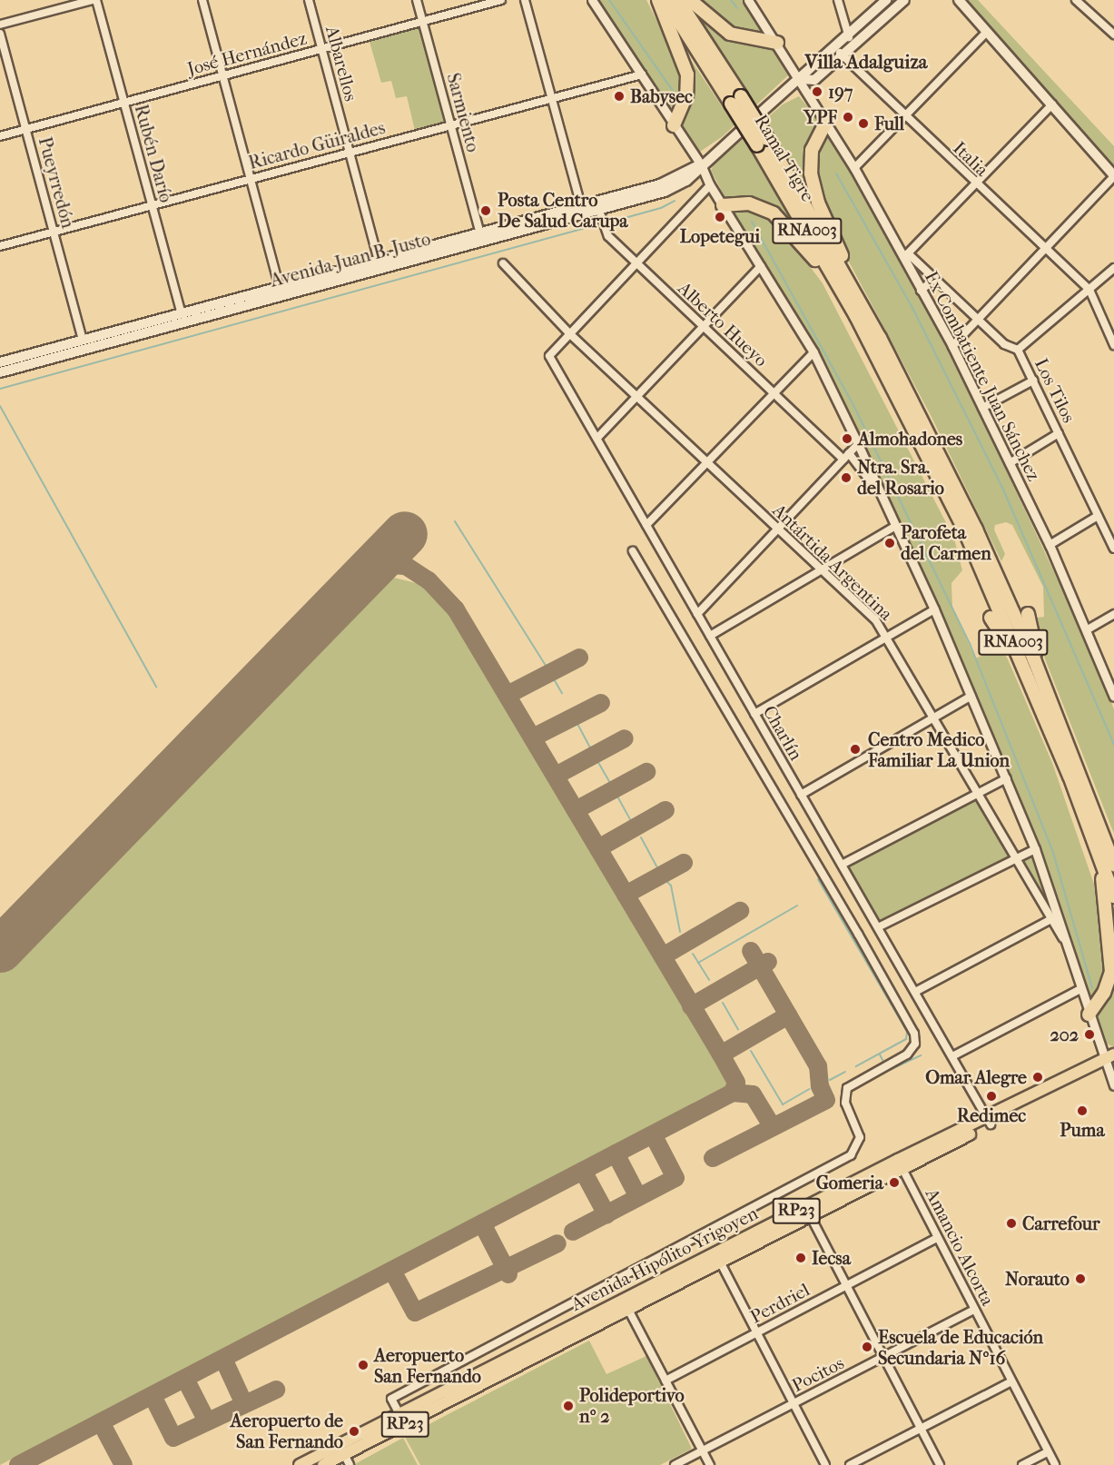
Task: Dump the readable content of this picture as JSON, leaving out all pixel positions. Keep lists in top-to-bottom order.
{
  "streets": {
    "highway": ["Ramal Tigre", "RNA003"],
    "main road": ["Avenida Juan B. Justo", "RP23", "Avenida Hipólito Yrigoyen"],
    "street": [
      "José Hernández",
      "Albarellos",
      "Sarmiento",
      "Ricardo Güiraldes",
      "Rubén Darío",
      "Italia",
      "Pueyrredón",
      "Alberto Hueyo",
      "Ex Combatiente Juan Sánchez",
      "Los Tilos",
      "Antártida Argentina",
      "Charlín",
      "Amancio Alcorta",
      "Perdriel",
      "Pocitos"
    ]
  },
  "crossings": [
    ["José Hernández", "Albarellos"],
    ["José Hernández", "Sarmiento"],
    ["José Hernández", "Rubén Darío"],
    ["José Hernández", "Pueyrredón"],
    ["Albarellos", "Ricardo Güiraldes"],
    ["Albarellos", "Avenida Juan B. Justo"],
    ["Sarmiento", "Ricardo Güiraldes"],
    ["Sarmiento", "Avenida Juan B. Justo"],
    ["Ricardo Güiraldes", "Rubén Darío"],
    ["Ricardo Güiraldes", "Pueyrredón"],
    ["Rubén Darío", "Avenida Juan B. Justo"],
    ["Ramal Tigre", "RNA003"],
    ["Pueyrredón", "Avenida Juan B. Justo"],
    ["Avenida Juan B. Justo", "Alberto Hueyo"],
    ["Ex Combatiente Juan Sánchez", "Los Tilos"],
    ["Antártida Argentina", "Charlín"],
    ["Charlín", "Avenida Hipólito Yrigoyen"],
    ["Amancio Alcorta", "Avenida Hipólito Yrigoyen"],
    ["Amancio Alcorta", "Perdriel"],
    ["Amancio Alcorta", "Pocitos"]
  ],
  "districts": ["Villa Adalguiza"],
  "places": [
    "197",
    "Babysec",
    "YPF",
    "Full",
    "Posta Centro De Salud Carupa",
    "Lopetegui",
    "Almohadones",
    "Ntra. Sra. del Rosario",
    "Parofeta del Carmen",
    "Centro Medico Familiar La Union",
    "202",
    "Omar Alegre",
    "Redimec",
    "Puma",
    "Gomeria",
    "Carrefour",
    "Iecsa",
    "Norauto",
    "Escuela de Educación Secundaria Nº16",
    "Aeropuerto San Fernando",
    "Polideportivo nº 2",
    "Aeropuerto de San Fernando"
  ]
}
